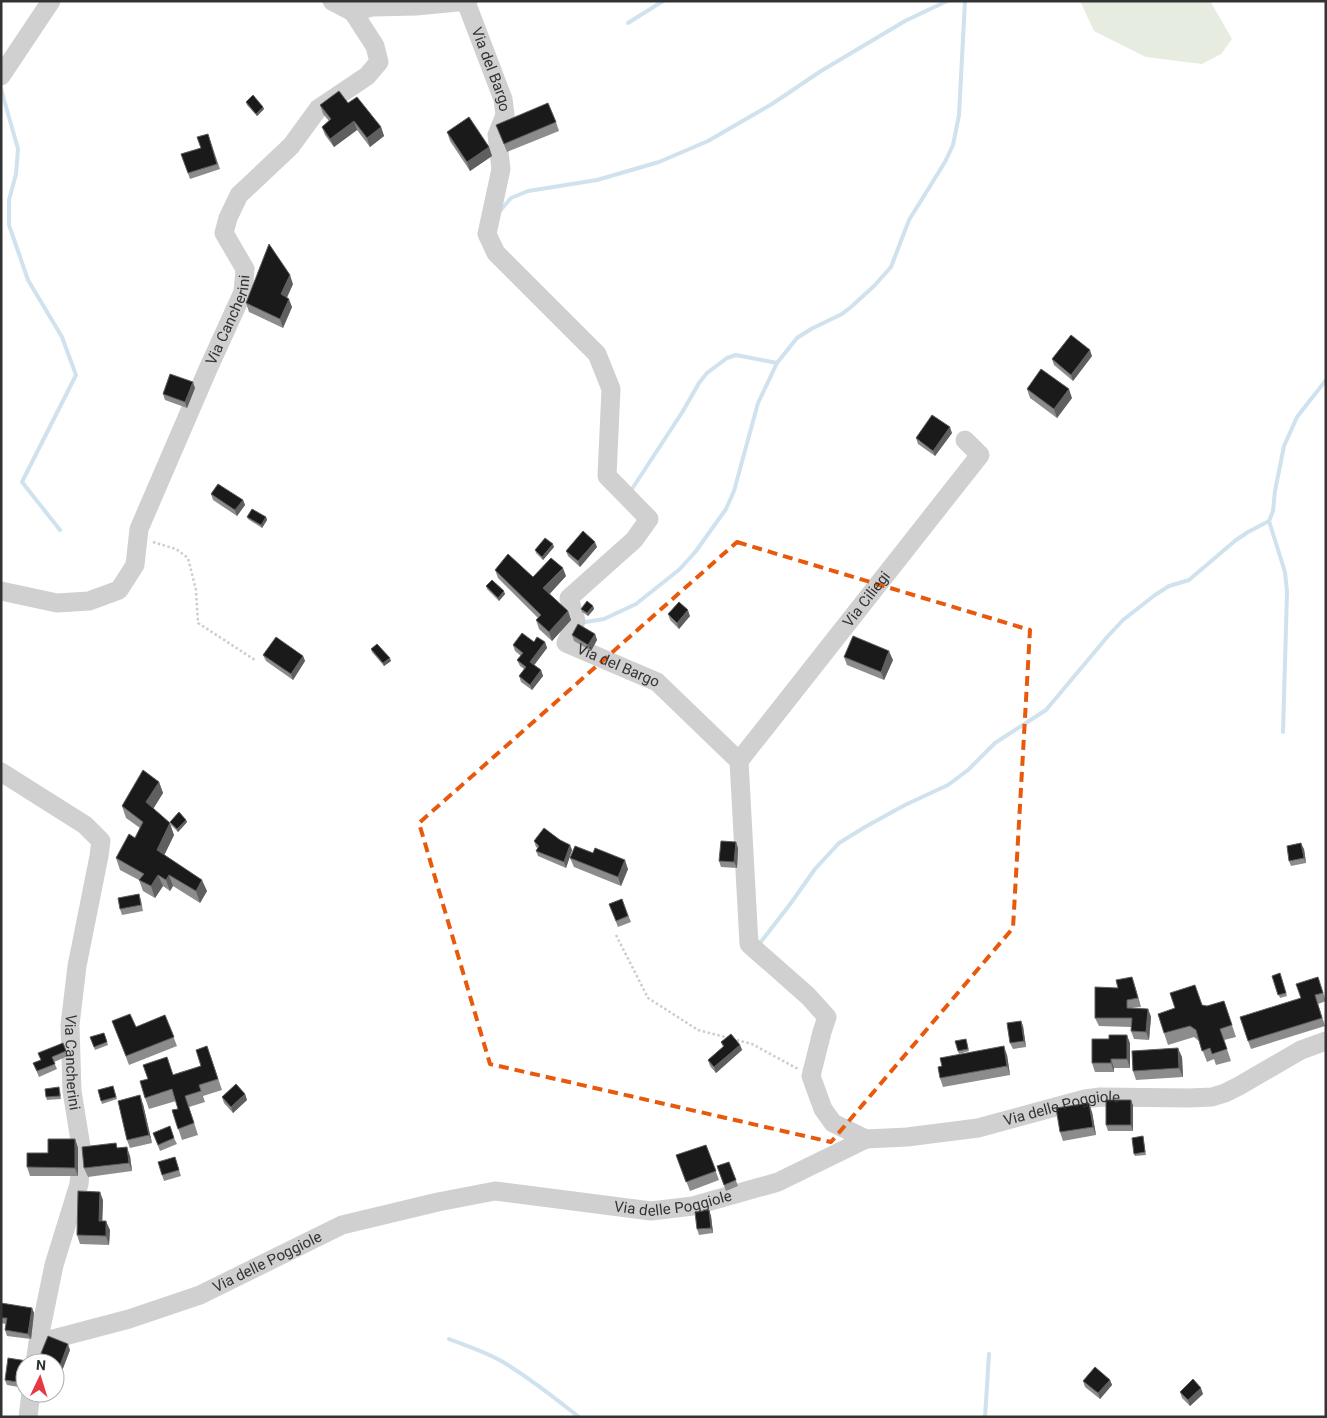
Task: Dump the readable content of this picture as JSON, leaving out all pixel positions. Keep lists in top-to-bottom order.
{
  "streets": {
    "street": [
      "Via del Bargo",
      "Via Cancherini",
      "Via Ciliegi",
      "Via delle Poggiole"
    ]
  },
  "crossings": [
    ["Via del Bargo", "Via Ciliegi"],
    ["Via Cancherini", "Via delle Poggiole"]
  ],
  "north": "top"
}
